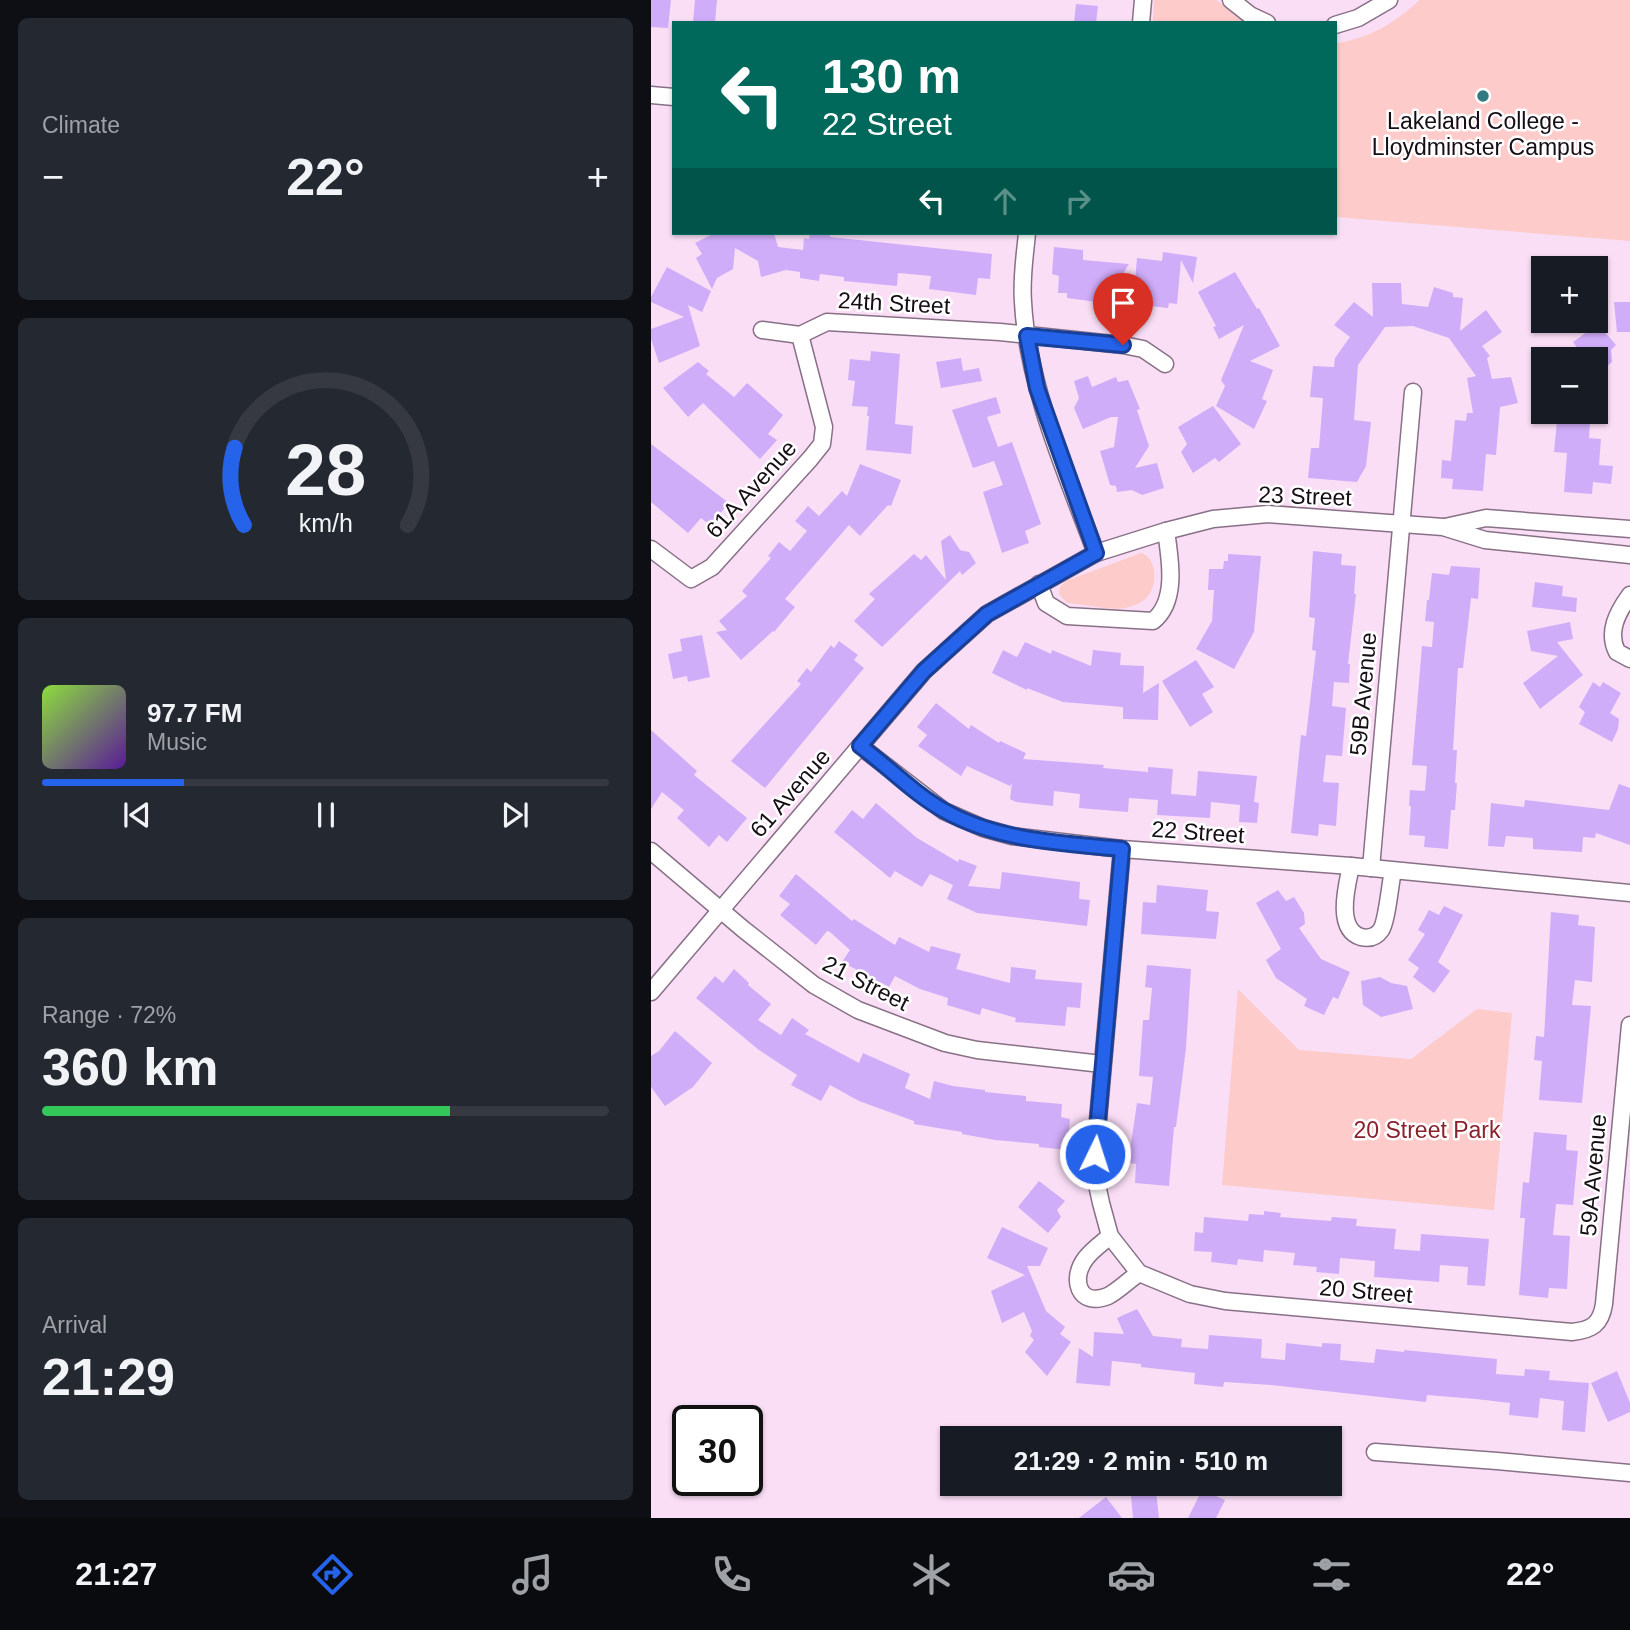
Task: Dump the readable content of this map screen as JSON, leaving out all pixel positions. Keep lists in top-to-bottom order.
{
  "streets": {
    "street": [
      "24th Street",
      "61A Avenue",
      "23 Street",
      "59B Avenue",
      "61 Avenue",
      "22 Street",
      "21 Street",
      "59A Avenue",
      "20 Street"
    ]
  },
  "crossings": [
    ["24th Street", "61A Avenue"],
    ["23 Street", "59B Avenue"],
    ["23 Street", "61 Avenue"],
    ["59B Avenue", "22 Street"],
    ["61 Avenue", "22 Street"],
    ["61 Avenue", "21 Street"],
    ["59A Avenue", "20 Street"]
  ],
  "parks": ["20 Street Park"],
  "places": ["Lakeland College - Lloydminster Campus"],
  "page": {
    "tile": [
      "Climate",
      ["Range · 72%", "360 km"],
      ["Arrival", "21:29"]
    ],
    "turn": ["130 m", "22 Street"],
    "heat": ["−", "22°", "+"],
    "map_buttons": ["+", "−"],
    "song": ["97.7 FM", "Music"],
    "limit": "30",
    "trip": "21:29 · 2 min · 510 m",
    "tabs": ["21:27", "22°"],
    "gauge": ["28", "km/h"]
  }
}
